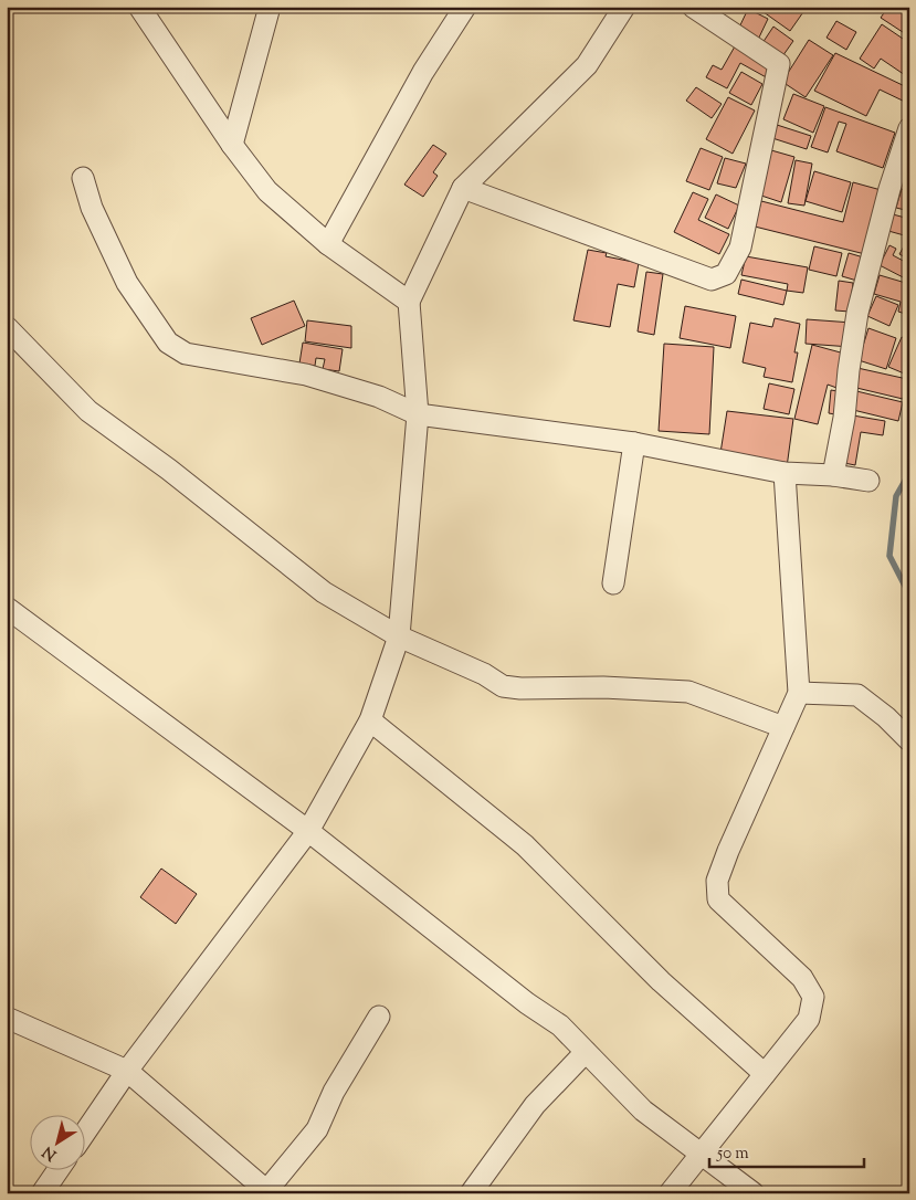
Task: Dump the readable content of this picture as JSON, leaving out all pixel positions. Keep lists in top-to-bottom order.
{
  "scale_bar": "50 m",
  "north": "bottom left"
}
